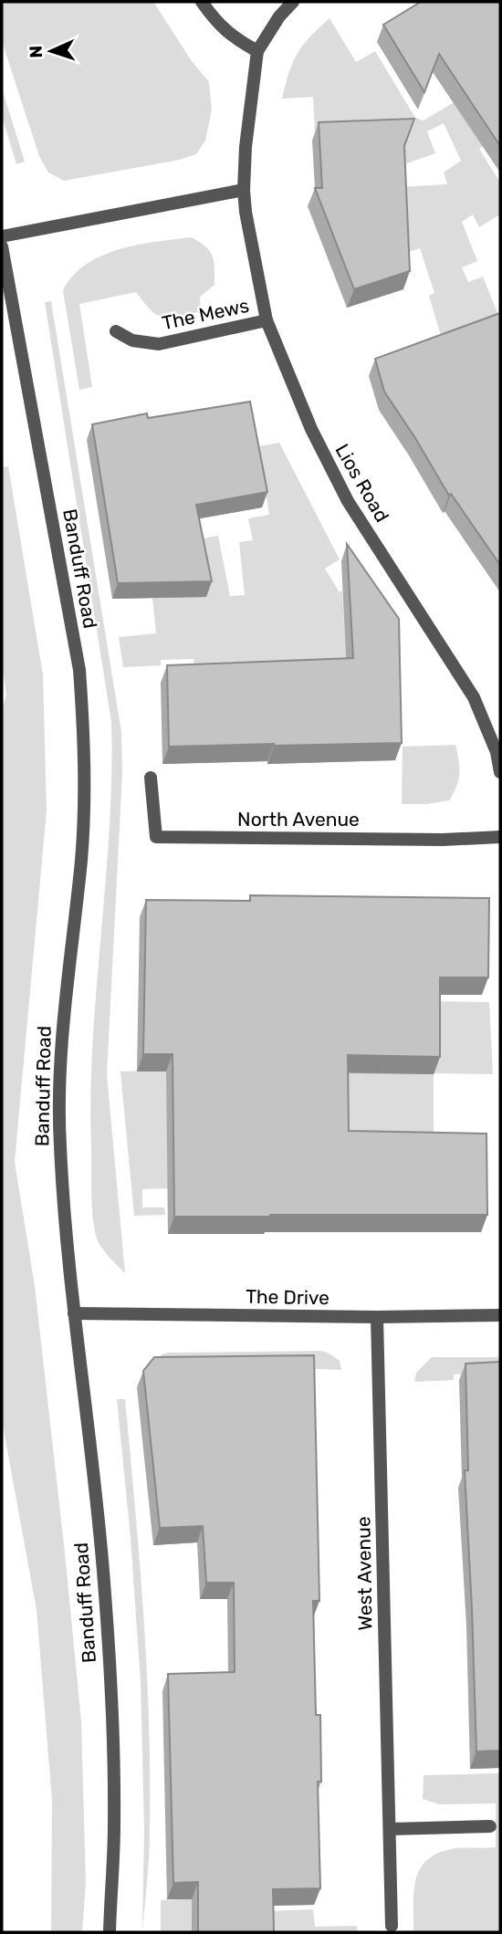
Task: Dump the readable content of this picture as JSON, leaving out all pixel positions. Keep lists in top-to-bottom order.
{
  "streets": {
    "street": [
      "The Mews",
      "Lios Road",
      "Banduff Road",
      "North Avenue",
      "The Drive",
      "West Avenue"
    ]
  },
  "crossings": [
    ["The Mews", "Lios Road"],
    ["Banduff Road", "The Drive"],
    ["The Drive", "West Avenue"]
  ],
  "north": "left"
}
